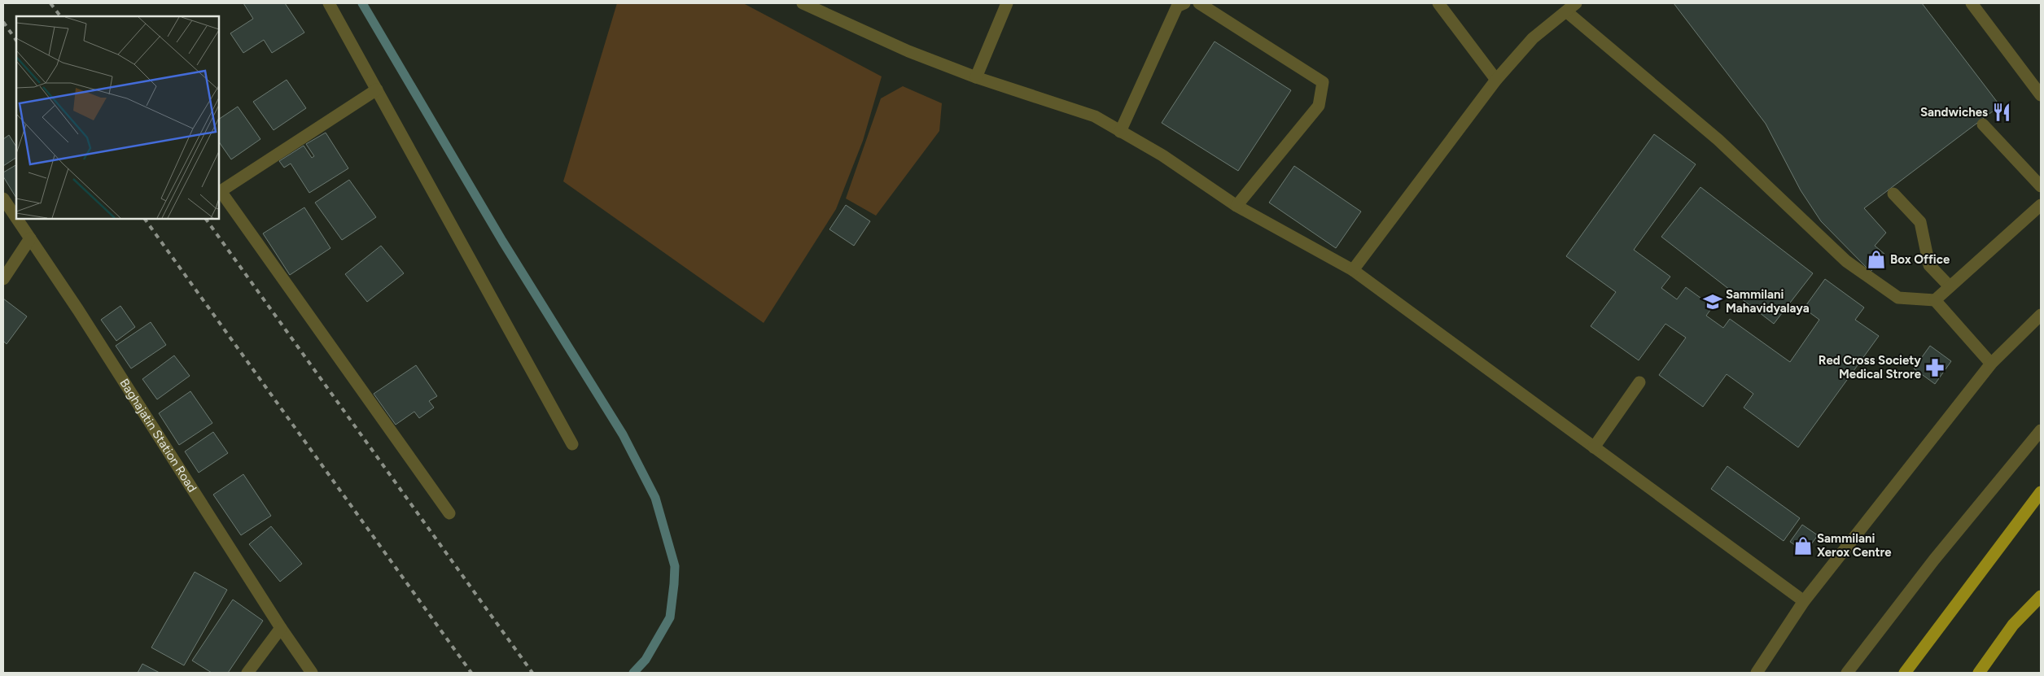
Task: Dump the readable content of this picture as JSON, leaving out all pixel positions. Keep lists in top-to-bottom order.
{
  "streets": {
    "street": ["Baghajatin Station Road"]
  },
  "places": {
    "restaurant": ["Sandwiches"],
    "shop": ["Box Office", "Sammilani Xerox Centre"],
    "school or university": ["Sammilani Mahavidyalaya"],
    "pharmacy": ["Red Cross Society Medical Strore"]
  }
}
